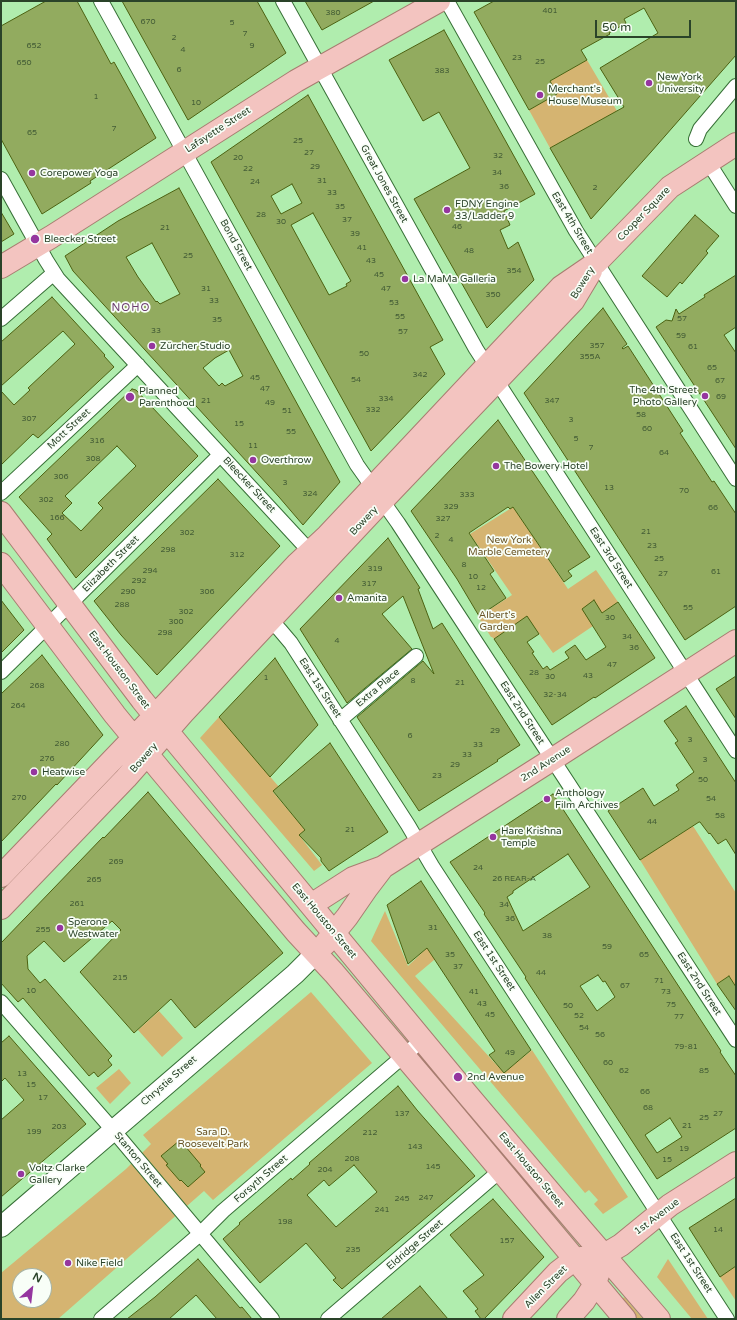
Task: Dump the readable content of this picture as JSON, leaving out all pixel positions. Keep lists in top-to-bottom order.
{
  "streets": {
    "main road": [
      "Lafayette Street",
      "Cooper Square",
      "Bowery",
      "East Houston Street",
      "2nd Avenue",
      "Chrystie Street",
      "1st Avenue",
      "Allen Street"
    ],
    "street": [
      "Great Jones Street",
      "East 4th Street",
      "Bond Street",
      "Mott Street",
      "Bleecker Street",
      "East 3rd Street",
      "Elizabeth Street",
      "East 1st Street",
      "Extra Place",
      "East 2nd Street",
      "Stanton Street",
      "Forsyth Street",
      "Eldridge Street"
    ]
  },
  "crossings": [
    ["Lafayette Street", "Great Jones Street"],
    ["Lafayette Street", "Bond Street"],
    ["Lafayette Street", "Bleecker Street"],
    ["Great Jones Street", "Bowery"],
    ["Great Jones Street", "East 3rd Street"],
    ["Cooper Square", "East 4th Street"],
    ["Cooper Square", "Bowery"],
    ["East 4th Street", "Bowery"],
    ["Bond Street", "Bowery"],
    ["Bond Street", "East 2nd Street"],
    ["Bowery", "Bleecker Street"],
    ["Bowery", "East 3rd Street"],
    ["Bowery", "East Houston Street"],
    ["Bowery", "East 1st Street"],
    ["Bowery", "East 2nd Street"],
    ["Mott Street", "Bleecker Street"],
    ["Bleecker Street", "Elizabeth Street"],
    ["East 3rd Street", "2nd Avenue"],
    ["Elizabeth Street", "East Houston Street"],
    ["East Houston Street", "2nd Avenue"],
    ["East Houston Street", "Chrystie Street"],
    ["East Houston Street", "Forsyth Street"],
    ["East Houston Street", "1st Avenue"],
    ["East Houston Street", "Allen Street"],
    ["East 1st Street", "Extra Place"],
    ["East 1st Street", "2nd Avenue"],
    ["East 1st Street", "1st Avenue"],
    ["East 2nd Street", "2nd Avenue"],
    ["2nd Avenue", "Chrystie Street"],
    ["Chrystie Street", "Stanton Street"],
    ["Stanton Street", "Forsyth Street"],
    ["1st Avenue", "Allen Street"]
  ],
  "districts": ["NOHO"],
  "parks": ["New York Marble Cemetery", "Albert's Garden", "Sara D. Roosevelt Park"],
  "places": [
    "New York University",
    "Merchant's House Museum",
    "Corepower Yoga",
    "FDNY Engine 33/Ladder 9",
    "Bleecker Street",
    "La MaMa Galleria",
    "Zürcher Studio",
    "The 4th Street Photo Gallery",
    "Planned Parenthood",
    "Overthrow",
    "The Bowery Hotel",
    "Amanita",
    "Heatwise",
    "Anthology Film Archives",
    "Hare Krishna Temple",
    "Sperone Westwater",
    "2nd Avenue",
    "Voltz Clarke Gallery",
    "Nike Field"
  ],
  "house_numbers": [
    "401",
    "380",
    "670",
    "5",
    "7",
    "2",
    "652",
    "9",
    "4",
    "23",
    "25",
    "650",
    "6",
    "383",
    "1",
    "10",
    "7",
    "65",
    "25",
    "27",
    "32",
    "20",
    "29",
    "22",
    "34",
    "31",
    "24",
    "36",
    "2",
    "33",
    "35",
    "28",
    "37",
    "30",
    "46",
    "21",
    "39",
    "41",
    "48",
    "25",
    "43",
    "354",
    "45",
    "31",
    "47",
    "350",
    "33",
    "53",
    "55",
    "57",
    "35",
    "33",
    "57",
    "59",
    "357",
    "61",
    "50",
    "355A",
    "65",
    "342",
    "45",
    "54",
    "67",
    "47",
    "69",
    "334",
    "21",
    "347",
    "49",
    "332",
    "51",
    "58",
    "307",
    "3",
    "15",
    "60",
    "55",
    "5",
    "316",
    "11",
    "7",
    "64",
    "308",
    "306",
    "3",
    "13",
    "70",
    "324",
    "333",
    "302",
    "329",
    "66",
    "166",
    "327",
    "21",
    "302",
    "2",
    "4",
    "23",
    "298",
    "312",
    "25",
    "8",
    "319",
    "294",
    "61",
    "27",
    "10",
    "292",
    "317",
    "12",
    "290",
    "306",
    "288",
    "55",
    "302",
    "30",
    "300",
    "298",
    "34",
    "4",
    "36",
    "47",
    "28",
    "43",
    "30",
    "1",
    "8",
    "21",
    "268",
    "32-34",
    "264",
    "29",
    "6",
    "3",
    "280",
    "33",
    "33",
    "276",
    "3",
    "29",
    "23",
    "50",
    "270",
    "54",
    "58",
    "44",
    "21",
    "269",
    "24",
    "26 REAR-A",
    "265",
    "261",
    "34",
    "36",
    "31",
    "255",
    "38",
    "59",
    "35",
    "65",
    "37",
    "44",
    "215",
    "71",
    "67",
    "10",
    "41",
    "73",
    "43",
    "75",
    "50",
    "45",
    "52",
    "77",
    "54",
    "56",
    "79-81",
    "49",
    "60",
    "62",
    "85",
    "13",
    "15",
    "66",
    "17",
    "68",
    "137",
    "27",
    "25",
    "21",
    "203",
    "199",
    "212",
    "143",
    "19",
    "208",
    "15",
    "145",
    "204",
    "247",
    "245",
    "241",
    "198",
    "14",
    "157",
    "235"
  ],
  "scale_bar": "50 m",
  "north": "top right"
}
